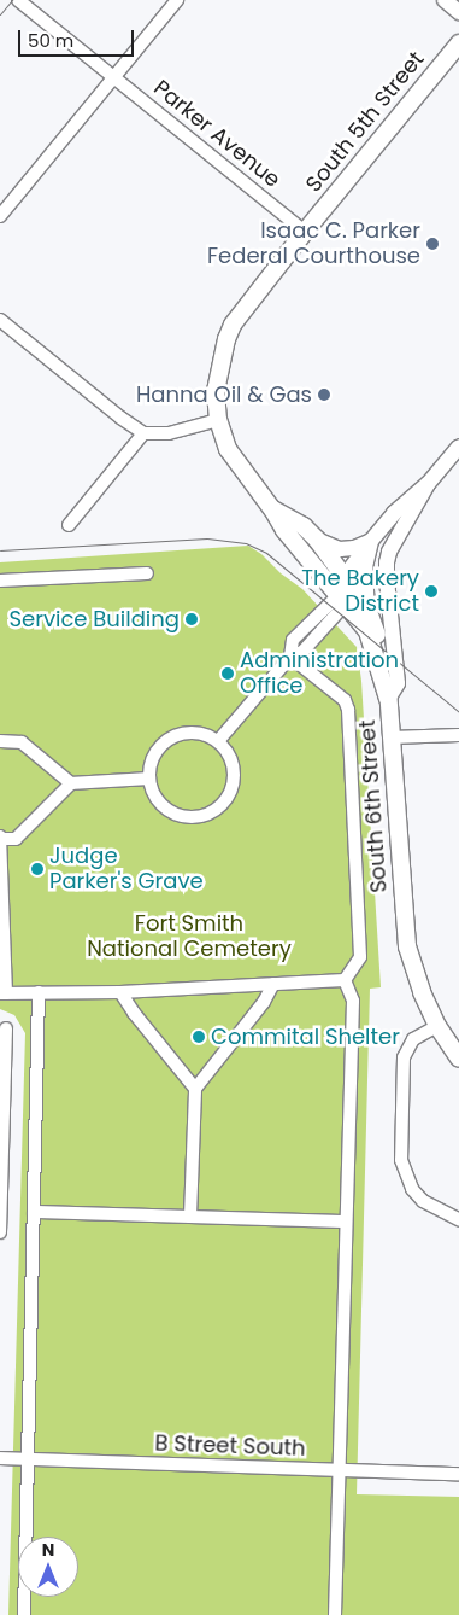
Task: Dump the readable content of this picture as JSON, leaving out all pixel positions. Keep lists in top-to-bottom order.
{
  "streets": {
    "main road": ["South 5th Street", "South 6th Street"],
    "street": ["Parker Avenue", "B Street South"]
  },
  "crossings": [
    ["South 5th Street", "Parker Avenue"]
  ],
  "parks": ["Fort Smith National Cemetery"],
  "places": [
    "Isaac C. Parker Federal Courthouse",
    "Hanna Oil & Gas",
    "The Bakery District",
    "Service Building",
    "Administration Office",
    "Judge Parker's Grave",
    "Commital Shelter"
  ],
  "scale_bar": "50 m",
  "north": "top"
}
